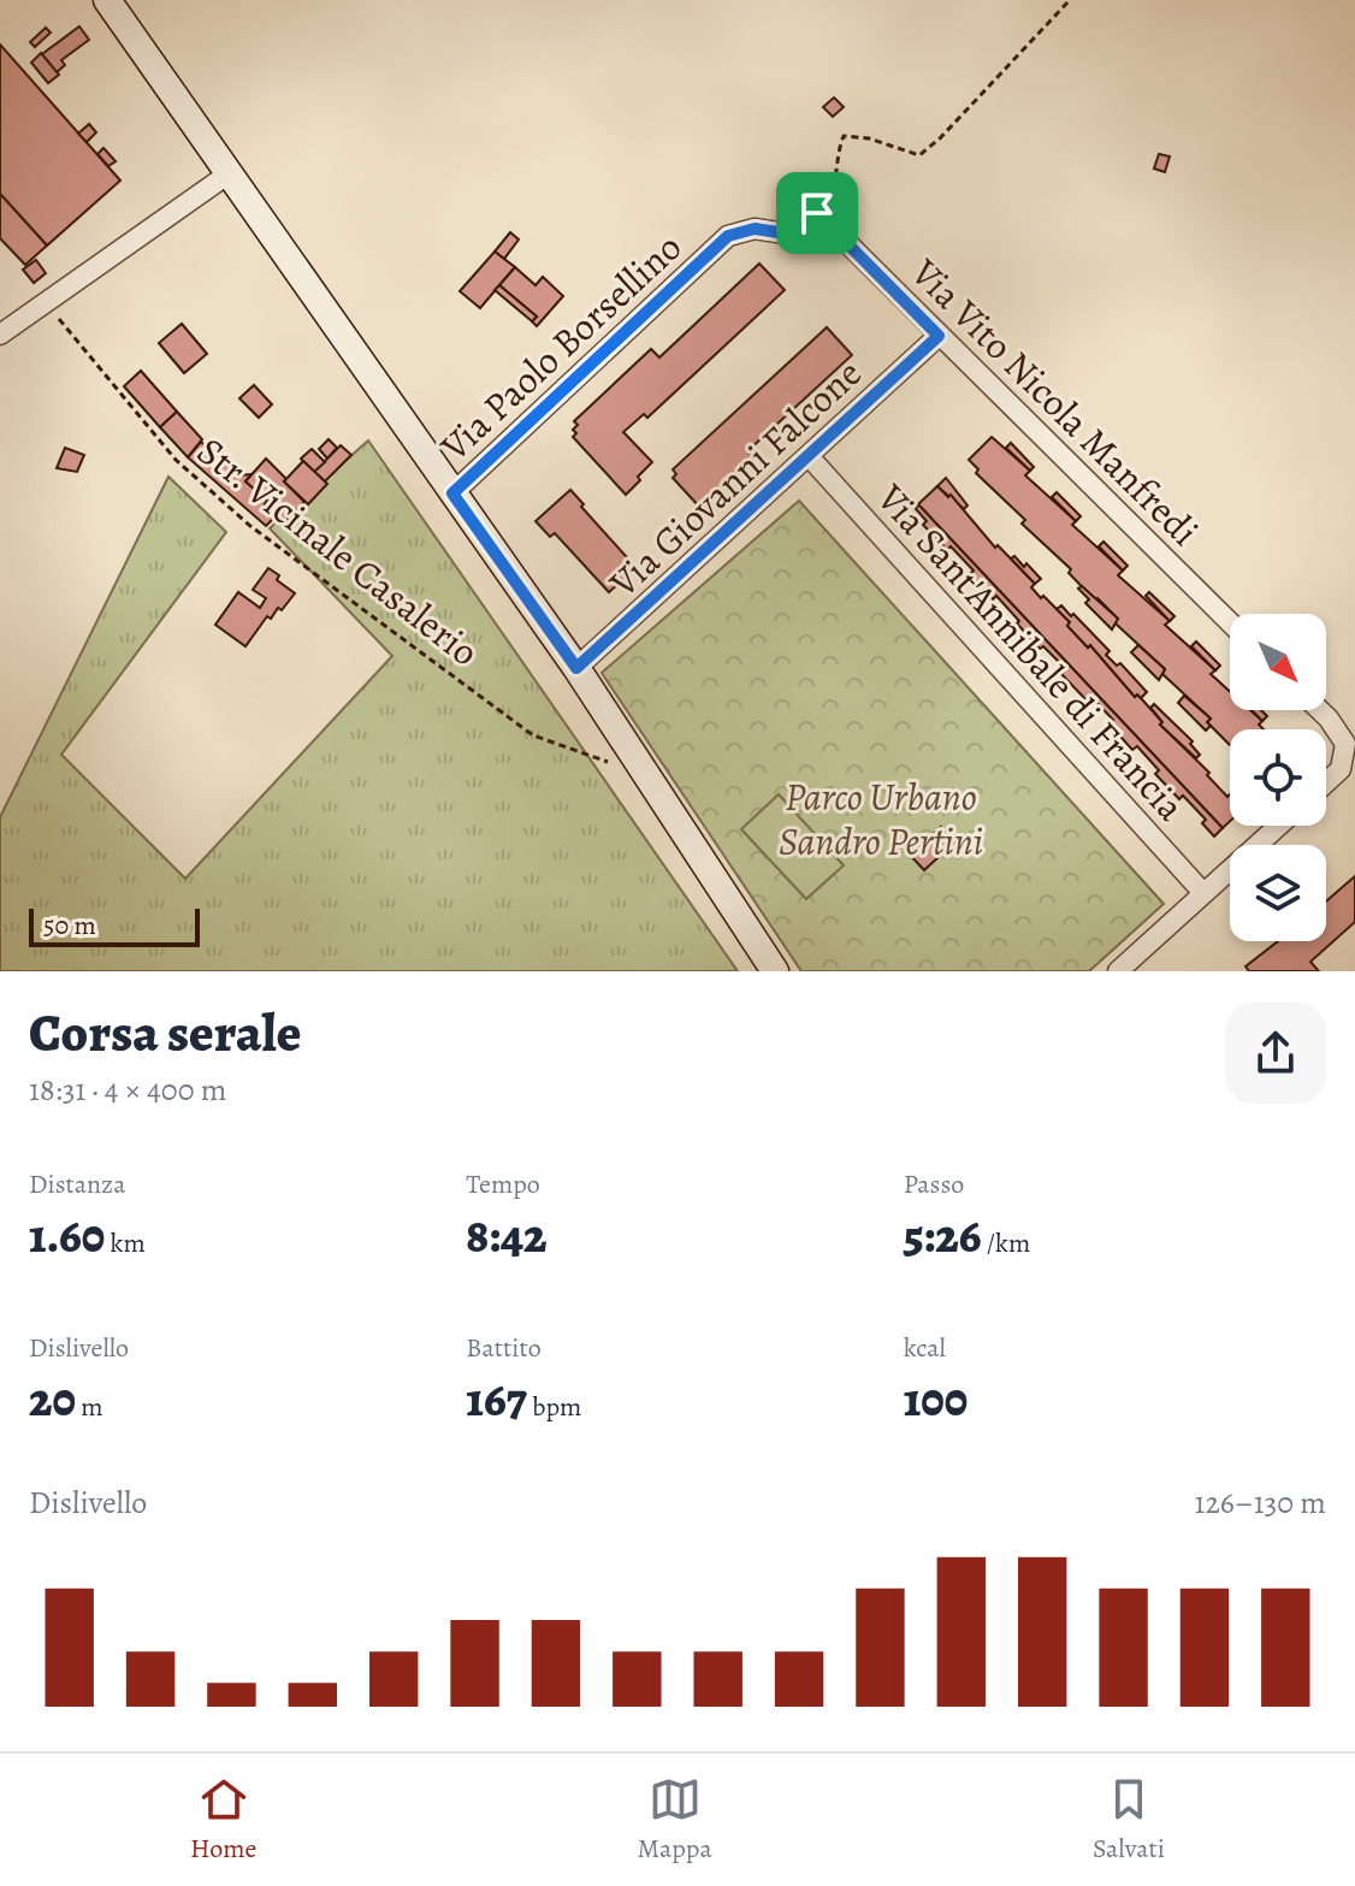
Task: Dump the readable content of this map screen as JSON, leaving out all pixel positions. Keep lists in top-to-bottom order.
{
  "streets": {
    "street": [
      "Via Paolo Borsellino",
      "Via Vito Nicola Manfredi",
      "Via Giovanni Falcone",
      "Via Sant'Annibale di Francia"
    ],
    "path": ["Str. Vicinale Casalerio"]
  },
  "crossings": [
    ["Via Paolo Borsellino", "Via Vito Nicola Manfredi"],
    ["Via Vito Nicola Manfredi", "Via Giovanni Falcone"],
    ["Via Giovanni Falcone", "Via Sant'Annibale di Francia"]
  ],
  "parks": ["Parco Urbano Sandro Pertini"],
  "scale_bar": "50 m",
  "north": "bottom right",
  "page": {
    "scale": "50 m",
    "heading": ["Corsa serale", "18:31 · 4 × 400 m"],
    "stats": [
      ["Distanza", "1.60 km"],
      ["Tempo", "8:42"],
      ["Passo", "5:26 /km"],
      ["Dislivello", "20 m"],
      ["Battito", "167 bpm"],
      ["kcal", "100"]
    ],
    "chart": ["Dislivello", "126–130 m"],
    "tabs": ["Home", "Mappa", "Salvati"]
  }
}
